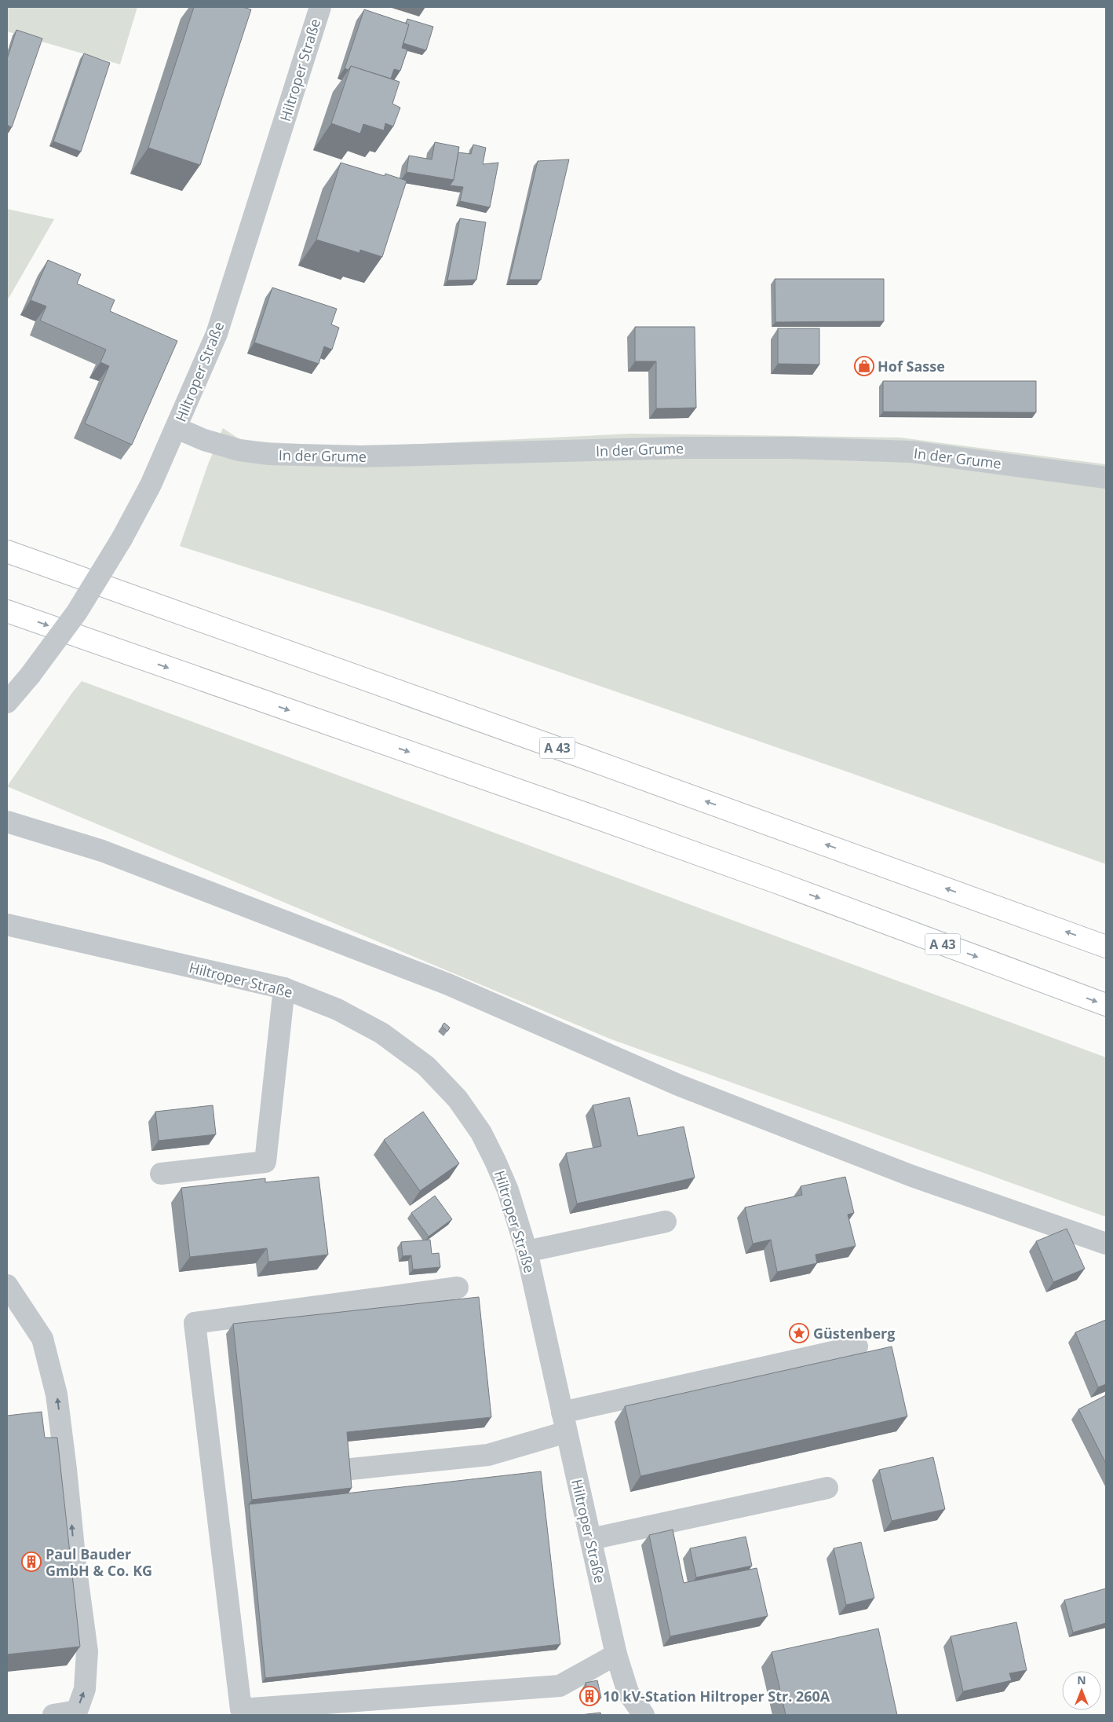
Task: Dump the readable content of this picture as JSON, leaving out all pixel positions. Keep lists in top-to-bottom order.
{
  "streets": {
    "highway": ["A 43"],
    "street": ["Hiltroper Straße", "In der Grume"]
  },
  "crossings": [
    ["Hiltroper Straße", "In der Grume"]
  ],
  "places": {
    "shop": ["Hof Sasse"],
    "place": ["Güstenberg"],
    "building": ["Paul Bauder GmbH & Co. KG", "10 kV-Station Hiltroper Str. 260A"]
  },
  "north": "top"
}
